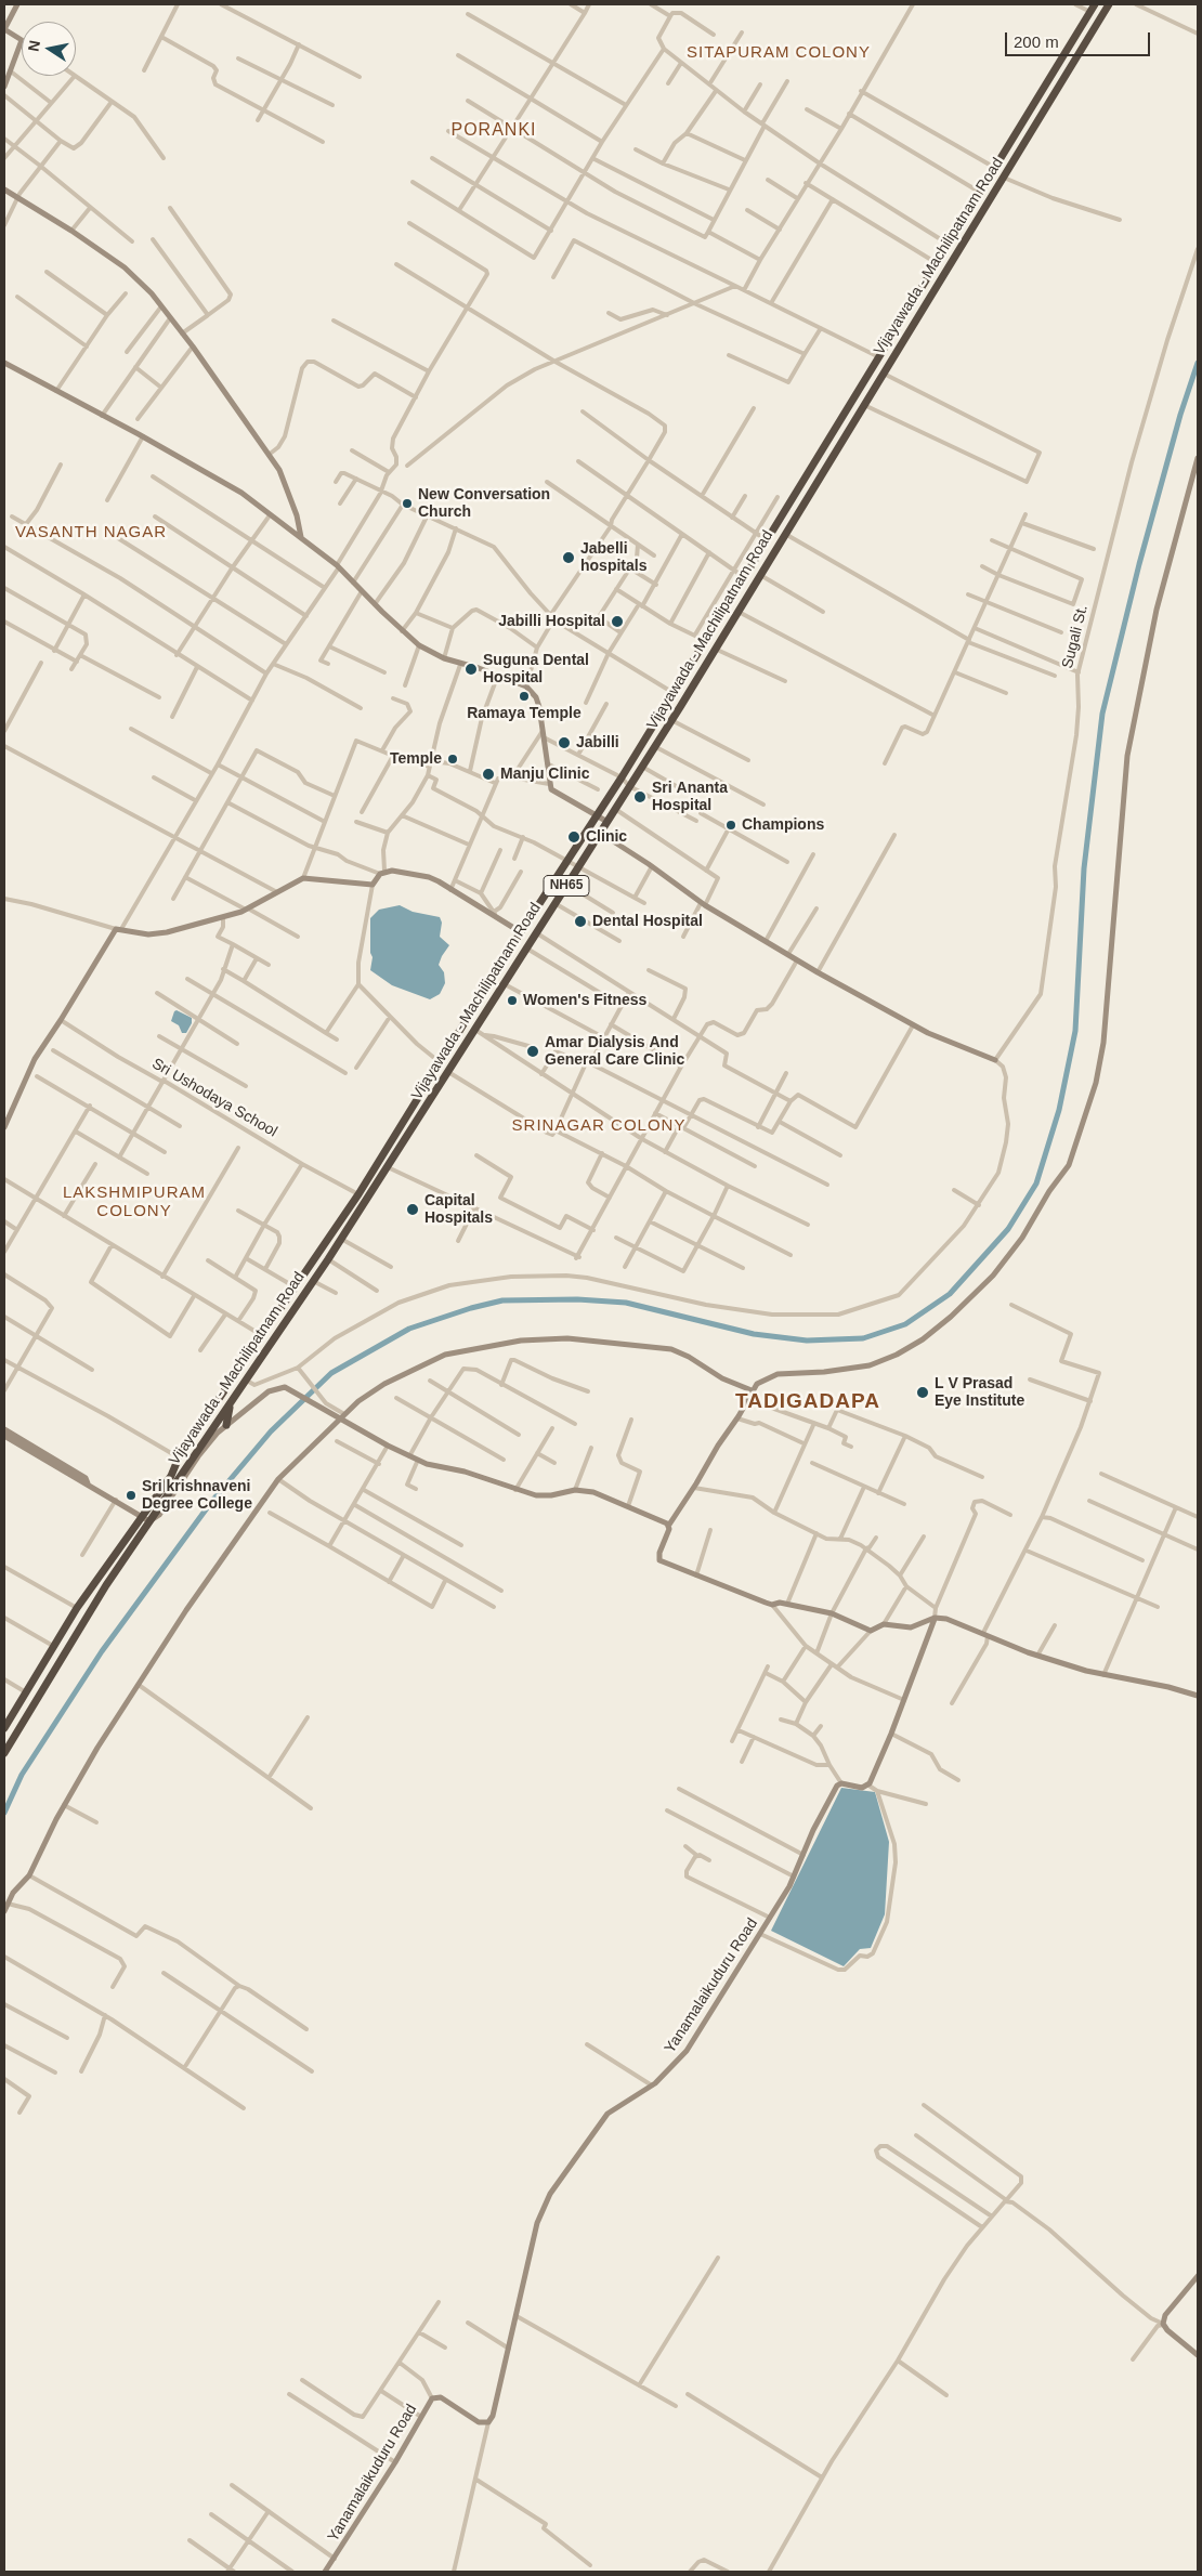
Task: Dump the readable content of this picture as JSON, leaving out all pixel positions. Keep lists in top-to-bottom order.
{
  "streets": {
    "highway": ["Vijayawada - Machilipatnam Road", "NH65"],
    "street": ["Sugali St.", "Sri Ushodaya School", "Yanamalaikuduru Road"]
  },
  "crossings": [
    ["Vijayawada - Machilipatnam Road", "Sri Ushodaya School"]
  ],
  "districts": [
    "SITAPURAM COLONY",
    "PORANKI",
    "VASANTH NAGAR",
    "SRINAGAR COLONY",
    "LAKSHMIPURAM COLONY",
    "TADIGADAPA"
  ],
  "places": [
    "New Conversation Church",
    "Jabelli hospitals",
    "Jabilli Hospital",
    "Suguna Dental Hospital",
    "Ramaya Temple",
    "Jabilli",
    "Temple",
    "Manju Clinic",
    "Sri Ananta Hospital",
    "Champions",
    "Clinic",
    "Dental Hospital",
    "Women's Fitness",
    "Amar Dialysis And General Care Clinic",
    "Capital Hospitals",
    "L V Prasad Eye Institute",
    "Sri krishnaveni Degree College"
  ],
  "scale_bar": "200 m",
  "north": "left"
}
